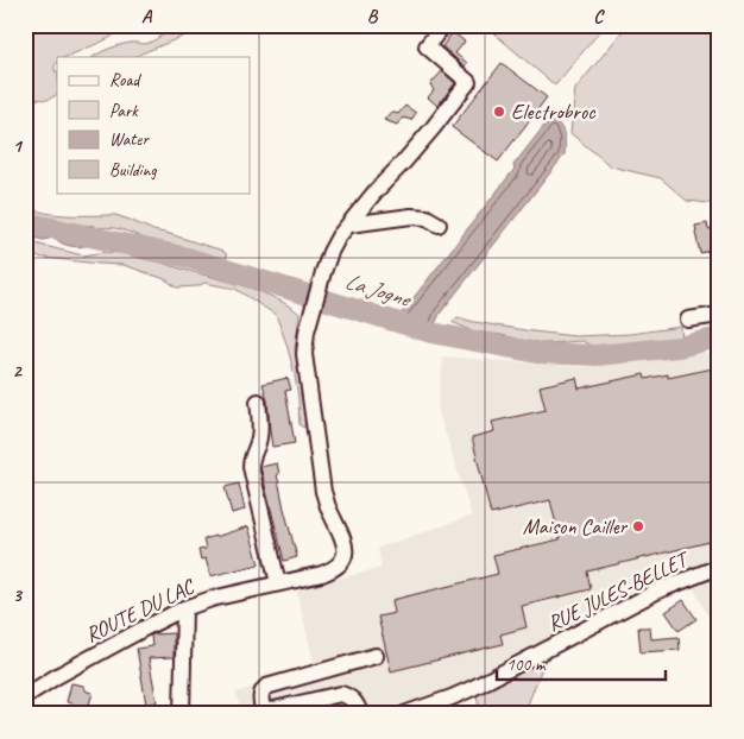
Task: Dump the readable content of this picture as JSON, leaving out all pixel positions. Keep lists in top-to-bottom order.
{
  "streets": {
    "street": ["RUE JULES-BELLET", "ROUTE DU LAC"]
  },
  "water": ["La Jogne"],
  "places": ["Electrobroc", "Maison Cailler"],
  "legend": [
    "Road",
    "Park",
    "Water",
    "Building"
  ],
  "scale_bar": "100 m",
  "grid": {
    "columns": ["A", "B", "C"],
    "rows": ["1", "2", "3"]
  }
}
